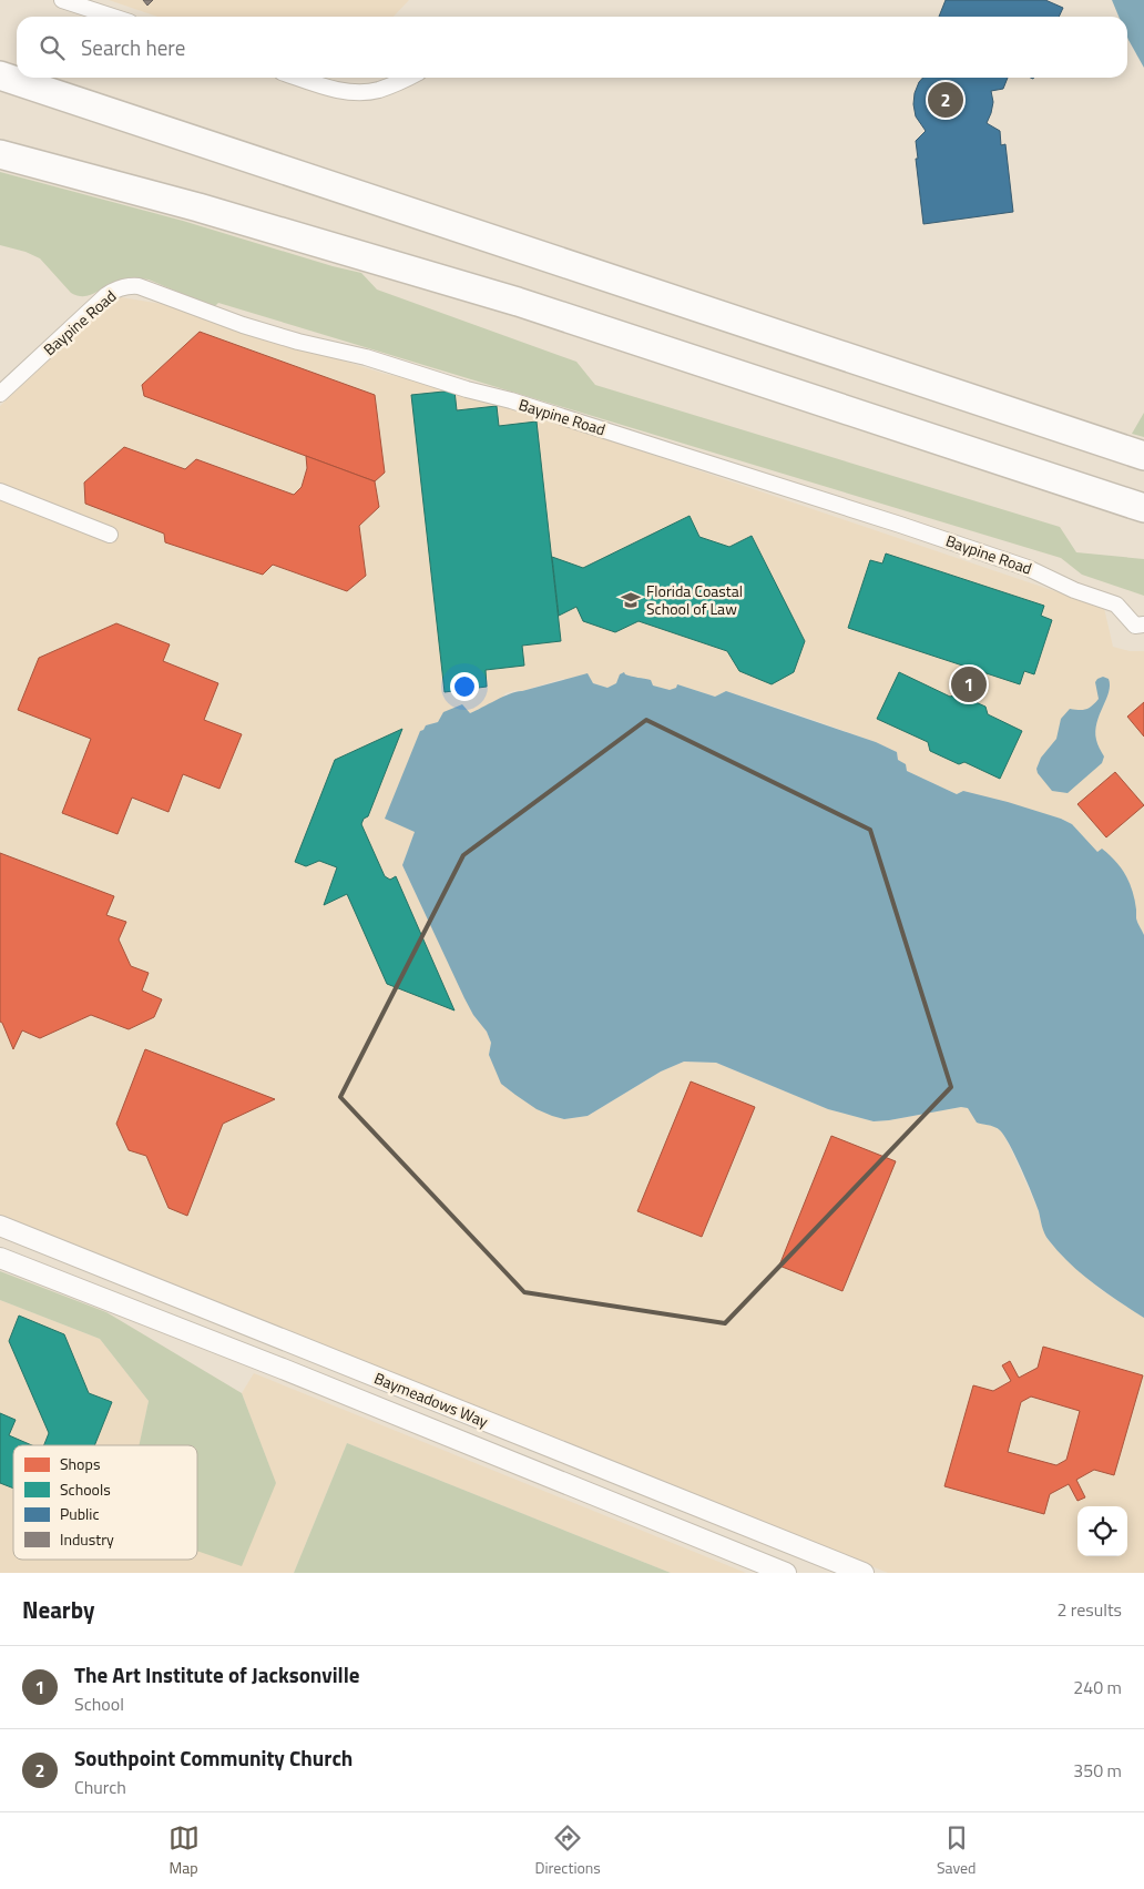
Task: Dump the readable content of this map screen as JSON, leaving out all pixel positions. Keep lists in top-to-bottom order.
{
  "streets": {
    "street": ["Baypine Road", "Baymeadows Way"]
  },
  "places": {
    "school or university": ["Florida Coastal School of Law"]
  },
  "legend": [
    "Shops",
    "Schools",
    "Public",
    "Industry"
  ],
  "page": {
    "search": "Search here",
    "pins": ["2", "1"],
    "heading": ["Nearby", "2 results"],
    "list": [
      {
        "mark": "1",
        "name": "The Art Institute of Jacksonville",
        "note": "School",
        "value": "240 m"
      },
      {
        "mark": "2",
        "name": "Southpoint Community Church",
        "note": "Church",
        "value": "350 m"
      }
    ],
    "nav": ["Map", "Directions", "Saved"]
  }
}
